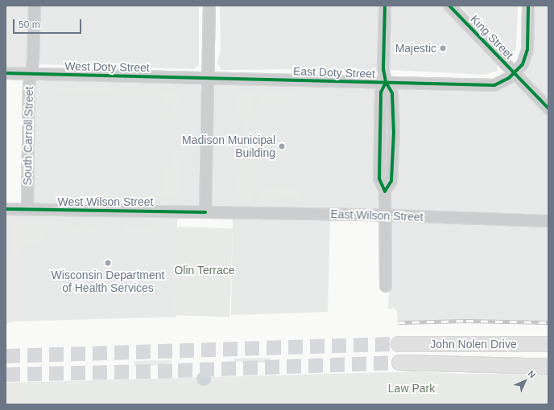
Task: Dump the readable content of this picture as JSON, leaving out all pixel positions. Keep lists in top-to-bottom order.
{
  "streets": {
    "main road": ["John Nolen Drive"],
    "street": [
      "King Street",
      "West Doty Street",
      "East Doty Street",
      "South Carroll Street",
      "West Wilson Street",
      "East Wilson Street"
    ]
  },
  "crossings": [
    ["King Street", "East Doty Street"],
    ["West Doty Street", "East Doty Street"],
    ["West Doty Street", "South Carroll Street"],
    ["South Carroll Street", "West Wilson Street"],
    ["West Wilson Street", "East Wilson Street"]
  ],
  "parks": ["Olin Terrace", "Law Park"],
  "places": ["Majestic", "Madison Municipal Building", "Wisconsin Department of Health Services"],
  "scale_bar": "50 m",
  "north": "top right"
}
